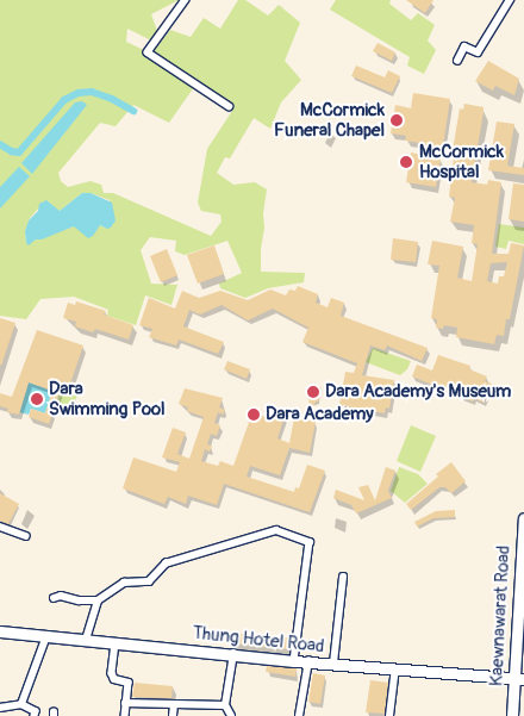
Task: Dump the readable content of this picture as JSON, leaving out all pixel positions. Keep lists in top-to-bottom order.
{
  "streets": {
    "street": ["Kaewnawarat Road", "Thung Hotel Road"]
  },
  "crossings": [
    ["Kaewnawarat Road", "Thung Hotel Road"]
  ],
  "places": [
    "McCormick Funeral Chapel",
    "McCormick Hospital",
    "Dara Academy's Museum",
    "Dara Swimming Pool",
    "Dara Academy"
  ]
}
